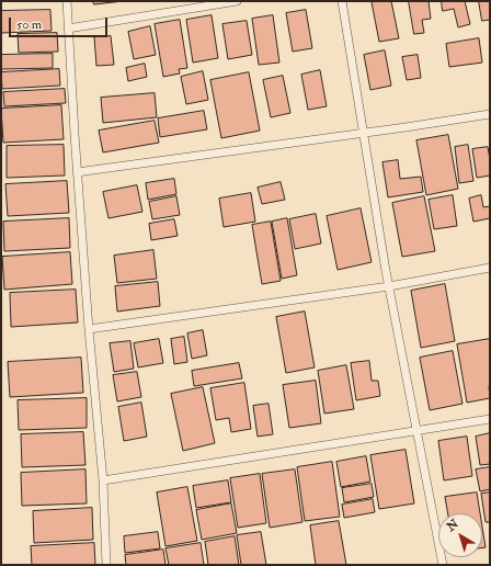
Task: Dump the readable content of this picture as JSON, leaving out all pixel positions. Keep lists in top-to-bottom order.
{
  "scale_bar": "50 m",
  "north": "top left"
}
